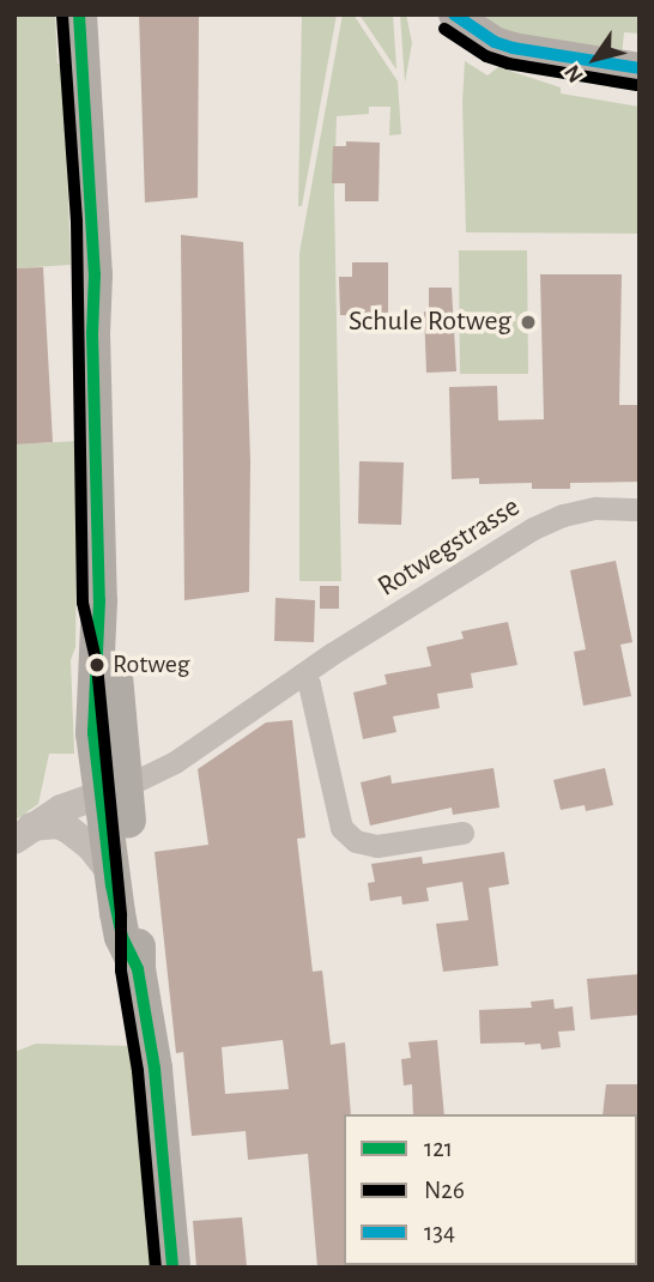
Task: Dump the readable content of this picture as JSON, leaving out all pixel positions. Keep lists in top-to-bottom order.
{
  "streets": {
    "street": ["Rotwegstrasse"]
  },
  "places": ["Schule Rotweg", "Rotweg"],
  "lines": ["transit line 121", "transit line 134", "transit line N26"],
  "legend": ["121", "N26", "134"],
  "north": "bottom left"
}
